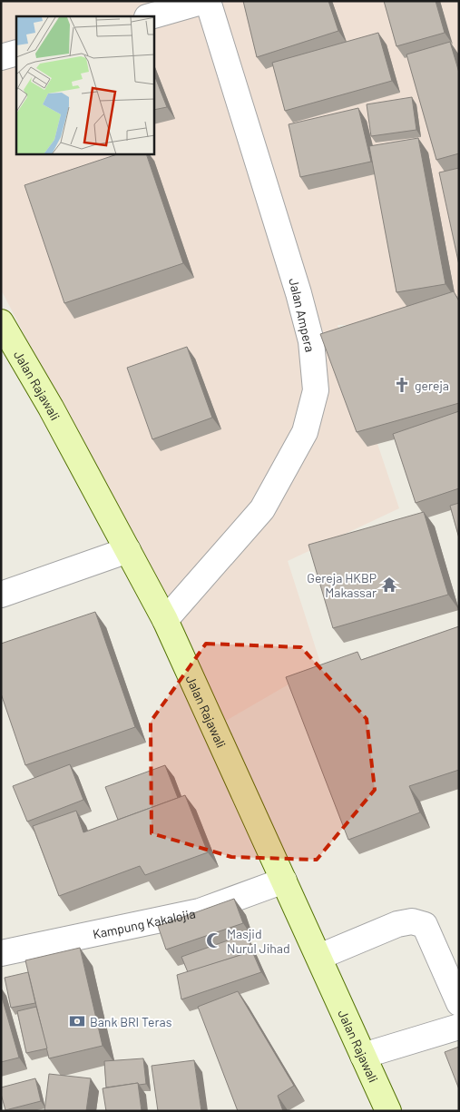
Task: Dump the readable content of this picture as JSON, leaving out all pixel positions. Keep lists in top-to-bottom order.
{
  "streets": {
    "main road": ["Jalan Rajawali"],
    "street": ["Jalan Ampera", "Kampung Kakalojia"]
  },
  "crossings": [
    ["Jalan Ampera", "Jalan Rajawali"],
    ["Jalan Rajawali", "Kampung Kakalojia"]
  ],
  "places": {
    "church": ["gereja"],
    "temple": ["Gereja HKBP Makassar"],
    "mosque": ["Masjid Nurul Jihad"],
    "bank": ["Bank BRI Teras"]
  }
}
